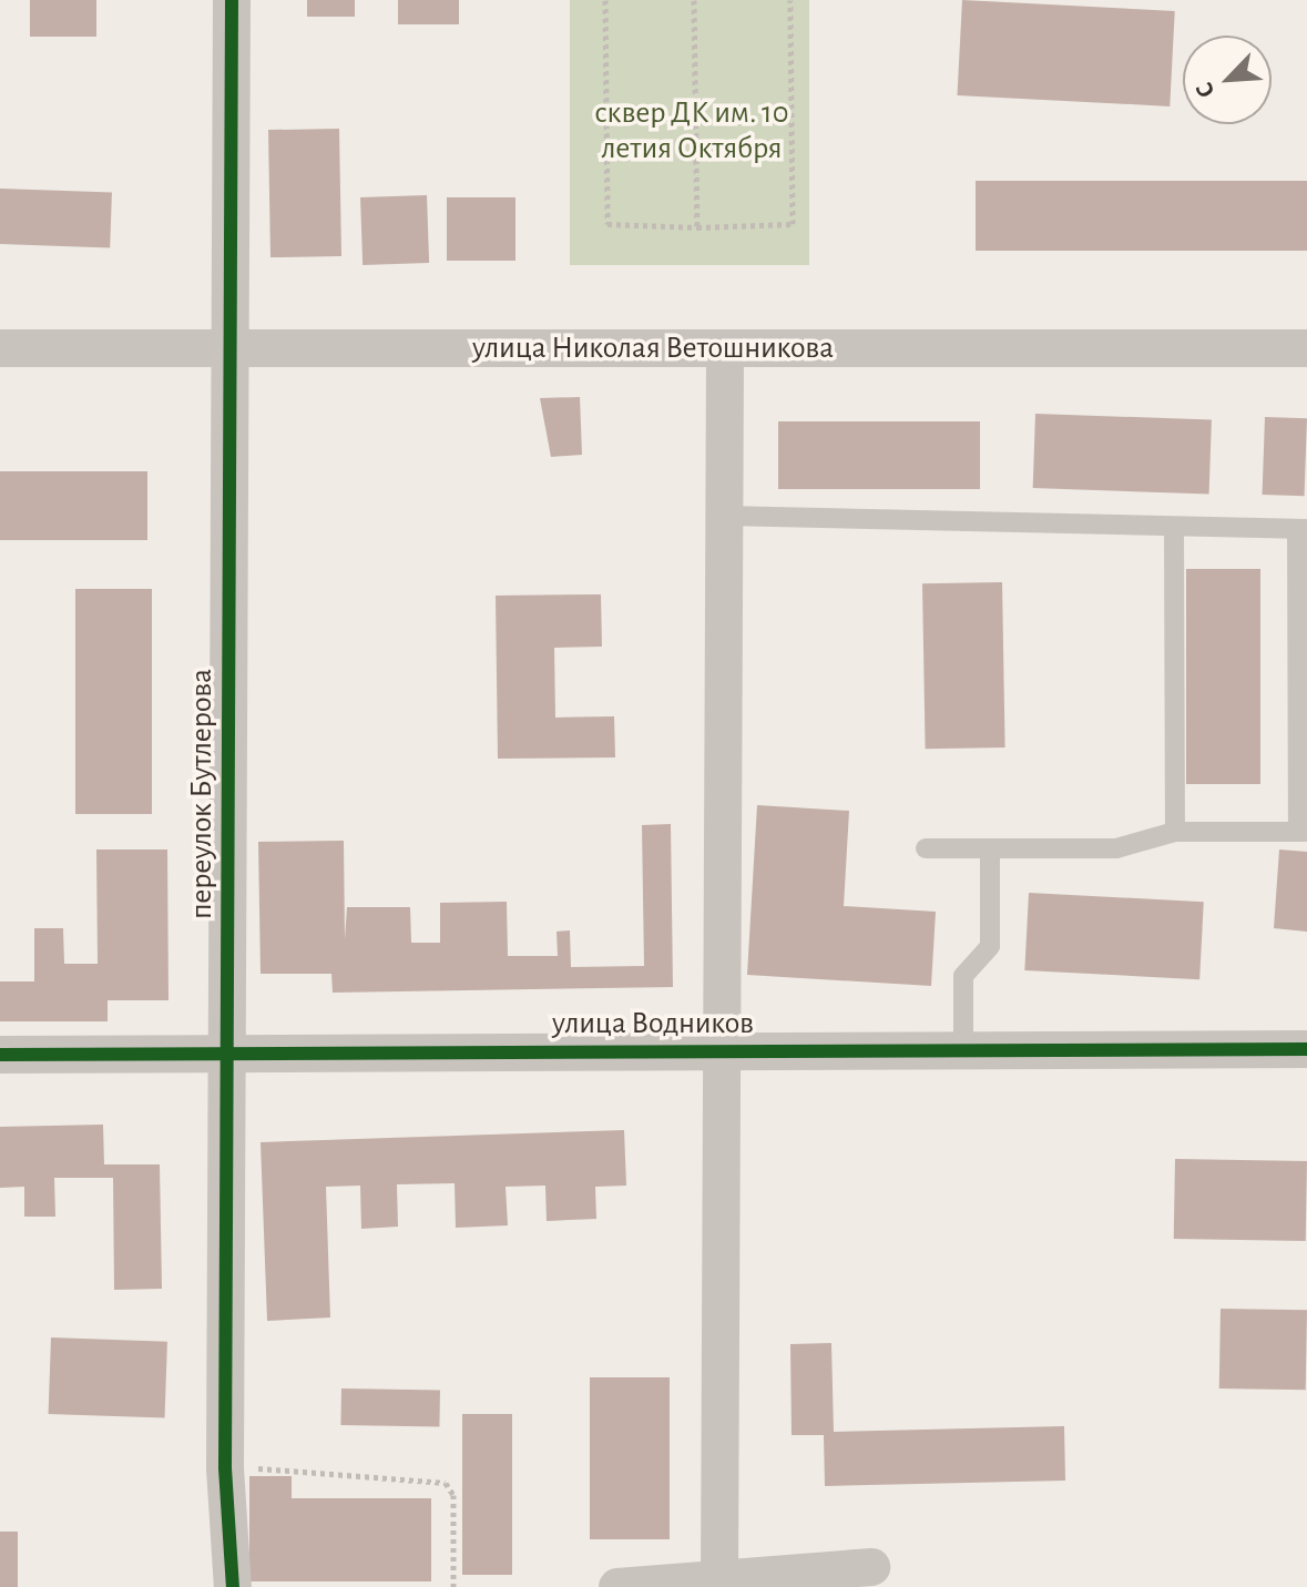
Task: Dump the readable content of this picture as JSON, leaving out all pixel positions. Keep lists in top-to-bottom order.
{
  "streets": {
    "street": ["улица Николая Ветошникова", "переулок Бутлерова", "улица Водников"]
  },
  "crossings": [
    ["улица Николая Ветошникова", "переулок Бутлерова"],
    ["переулок Бутлерова", "улица Водников"]
  ],
  "parks": ["сквер ДК им. 10 летия Октября"],
  "north": "bottom left"
}
